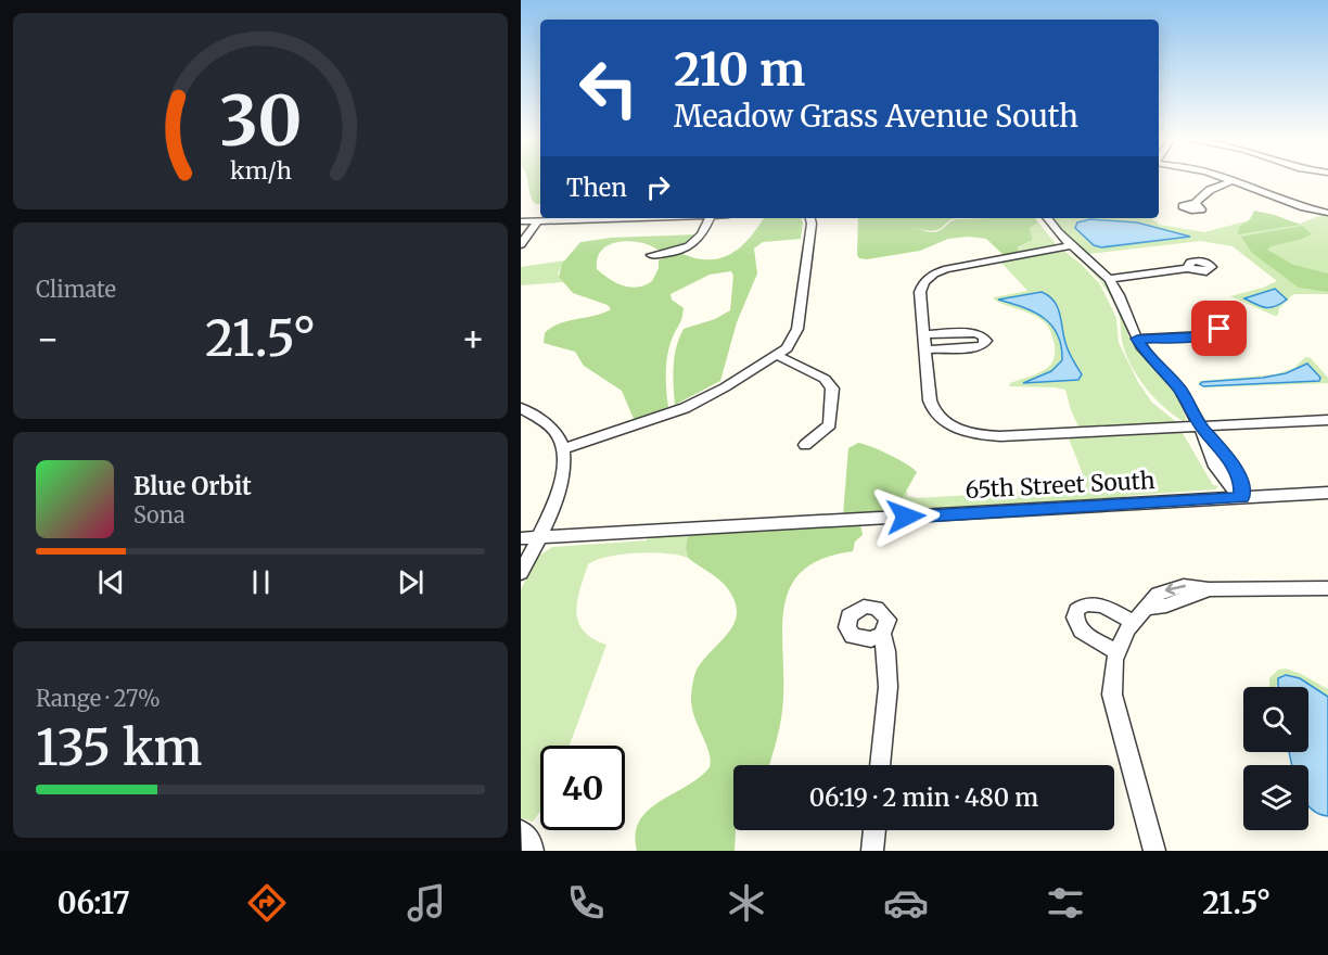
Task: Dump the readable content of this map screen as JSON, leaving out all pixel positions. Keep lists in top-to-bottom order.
{
  "streets": {
    "street": ["65th Street South"]
  },
  "page": {
    "turn": ["210 m", "Meadow Grass Avenue South"],
    "then": "Then",
    "tile": [
      "Climate",
      ["Range · 27%", "135 km"]
    ],
    "heat": ["−", "21.5°", "+"],
    "song": ["Blue Orbit", "Sona"],
    "limit": "40",
    "trip": "06:19 · 2 min · 480 m",
    "tabs": ["06:17", "21.5°"],
    "gauge": ["30", "km/h"]
  }
}
